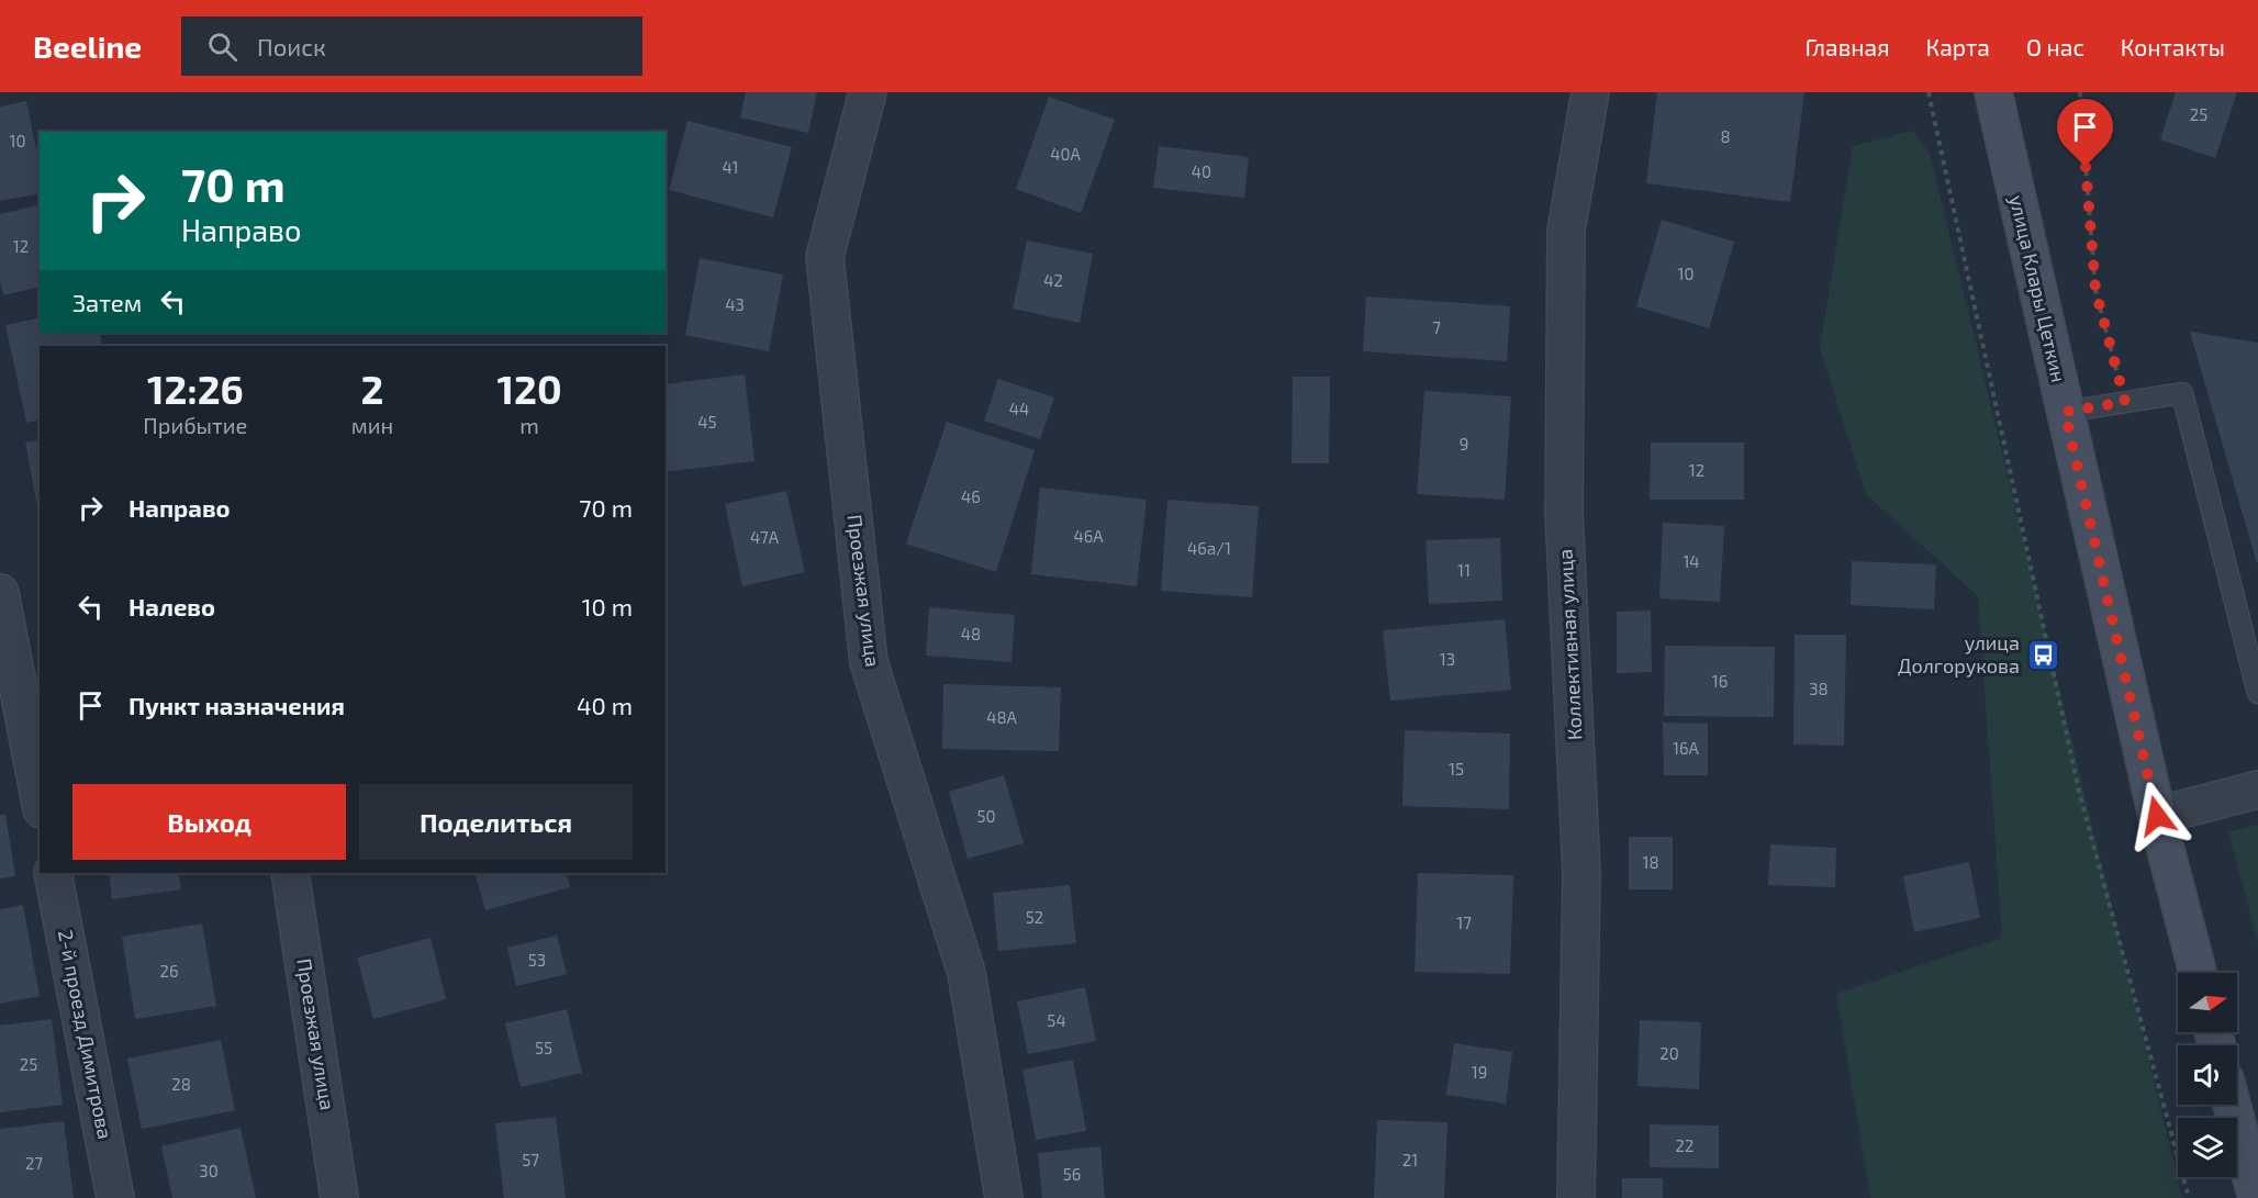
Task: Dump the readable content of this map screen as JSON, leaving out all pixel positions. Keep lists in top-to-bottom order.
{
  "streets": {
    "main road": ["улица Клары Цеткин"],
    "street": ["Проезжая улица", "Коллективная улица", "2-й проезд Димитрова"]
  },
  "places": {
    "bus stop": ["улица Долгорукова"]
  },
  "house_numbers": [
    "25",
    "8",
    "10",
    "40А",
    "41",
    "40",
    "12",
    "10",
    "42",
    "43",
    "7",
    "44",
    "45",
    "9",
    "12",
    "46",
    "46А",
    "47А",
    "46а/1",
    "14",
    "11",
    "48",
    "13",
    "16",
    "38",
    "48А",
    "16А",
    "15",
    "50",
    "18",
    "52",
    "17",
    "53",
    "26",
    "54",
    "55",
    "20",
    "25",
    "19",
    "28",
    "22",
    "57",
    "21",
    "27",
    "30",
    "56"
  ],
  "north": "right",
  "page": {
    "header": "Beeline",
    "search": "Поиск",
    "nav": [
      "Главная",
      "Карта",
      "О нас",
      "Контакты"
    ],
    "turn": ["70 m", "Направо"],
    "then": "Затем",
    "eta": [
      "12:26",
      "Прибытие",
      "2",
      "мин",
      "120",
      "m"
    ],
    "list": [
      {
        "name": "Направо",
        "value": "70 m"
      },
      {
        "name": "Налево",
        "value": "10 m"
      },
      {
        "name": "Пункт назначения",
        "value": "40 m"
      }
    ],
    "buttons": ["Выход", "Поделиться"]
  }
}
